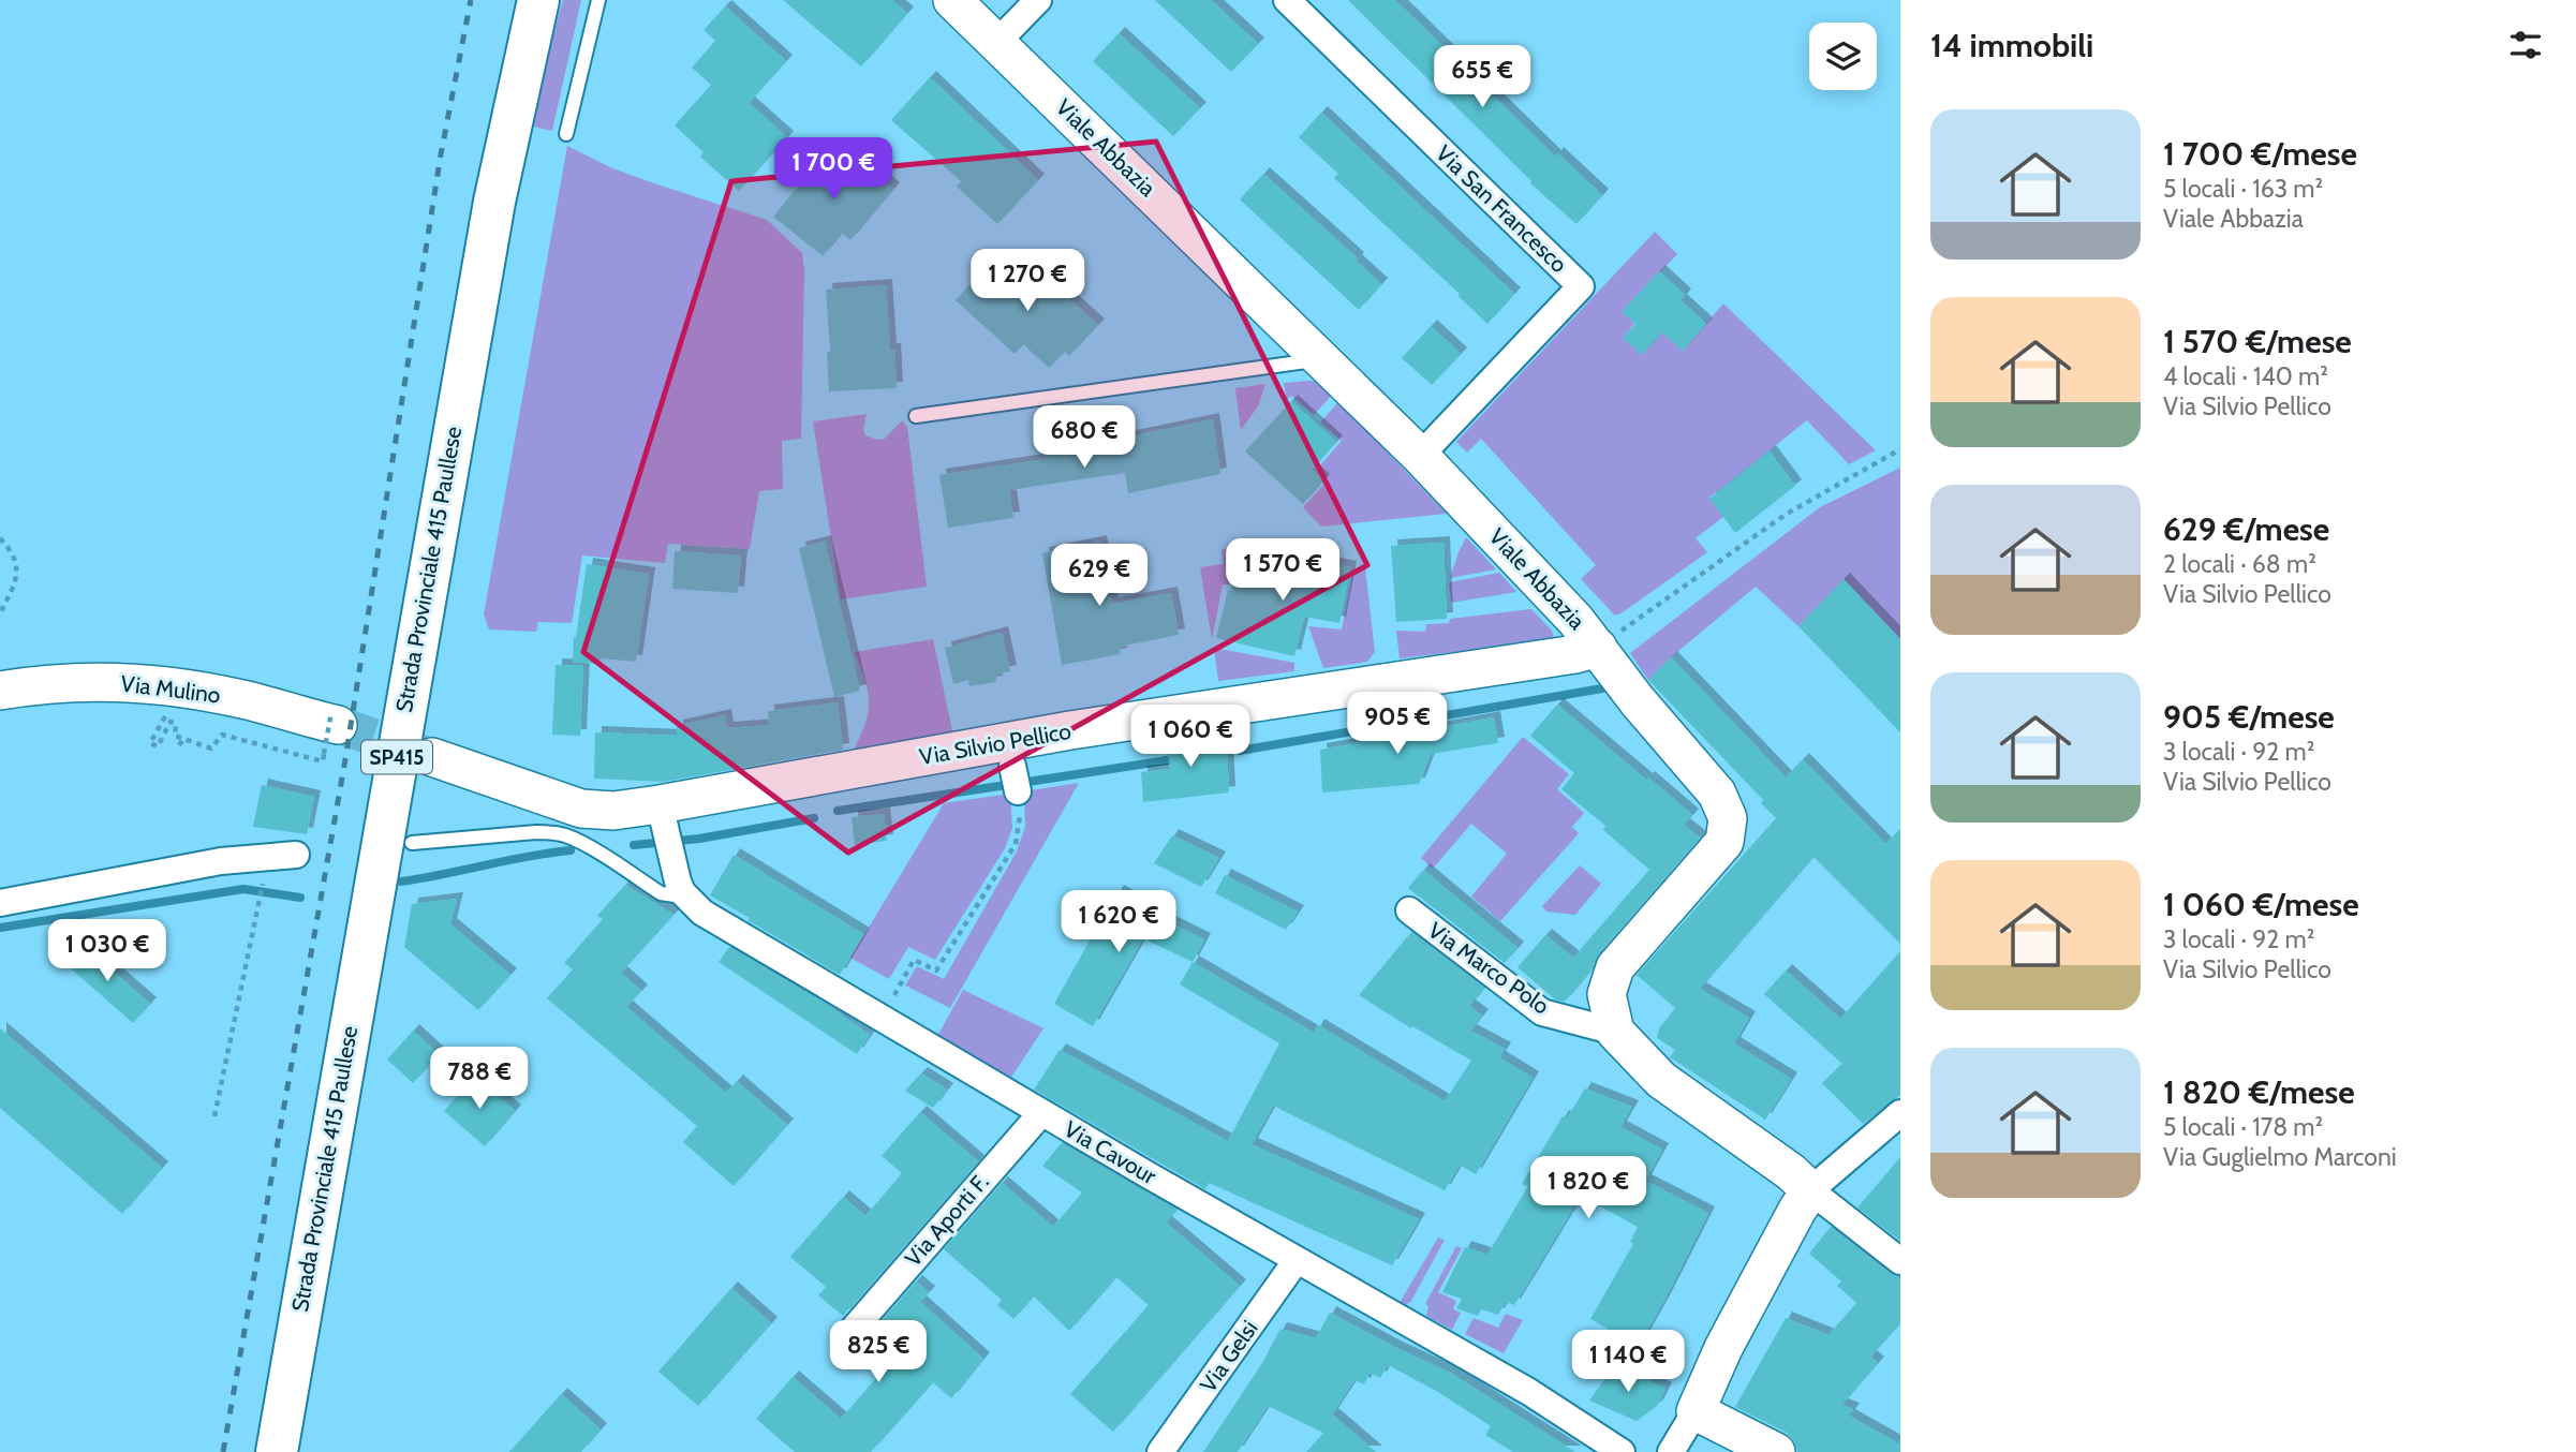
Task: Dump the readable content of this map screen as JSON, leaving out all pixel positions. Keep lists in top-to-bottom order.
{
  "streets": {
    "main road": ["Strada Provinciale 415 Paullese", "SP415"],
    "street": [
      "Viale Abbazia",
      "Via San Francesco",
      "Via Mulino",
      "Via Silvio Pellico",
      "Via Marco Polo",
      "Via Cavour",
      "Via Aporti F.",
      "Via Gelsi"
    ]
  },
  "crossings": [
    ["Viale Abbazia", "Via San Francesco"],
    ["Viale Abbazia", "Via Silvio Pellico"],
    ["Viale Abbazia", "Via Marco Polo"],
    ["Via Cavour", "Via Aporti F."],
    ["Via Cavour", "Via Gelsi"]
  ],
  "page": {
    "heading": "14 immobili",
    "price": [
      "655 €",
      "1 700 €",
      "1 270 €",
      "680 €",
      "1 570 €",
      "629 €",
      "905 €",
      "1 060 €",
      "1 620 €",
      "1 030 €",
      "788 €",
      "1 820 €",
      "825 €",
      "1 140 €"
    ],
    "list": [
      {
        "name": "1 700 €/mese",
        "note": "5 locali · 163 m² · Viale Abbazia"
      },
      {
        "name": "1 570 €/mese",
        "note": "4 locali · 140 m² · Via Silvio Pellico"
      },
      {
        "name": "629 €/mese",
        "note": "2 locali · 68 m² · Via Silvio Pellico"
      },
      {
        "name": "905 €/mese",
        "note": "3 locali · 92 m² · Via Silvio Pellico"
      },
      {
        "name": "1 060 €/mese",
        "note": "3 locali · 92 m² · Via Silvio Pellico"
      },
      {
        "name": "1 820 €/mese",
        "note": "5 locali · 178 m² · Via Guglielmo Marconi"
      }
    ]
  }
}
